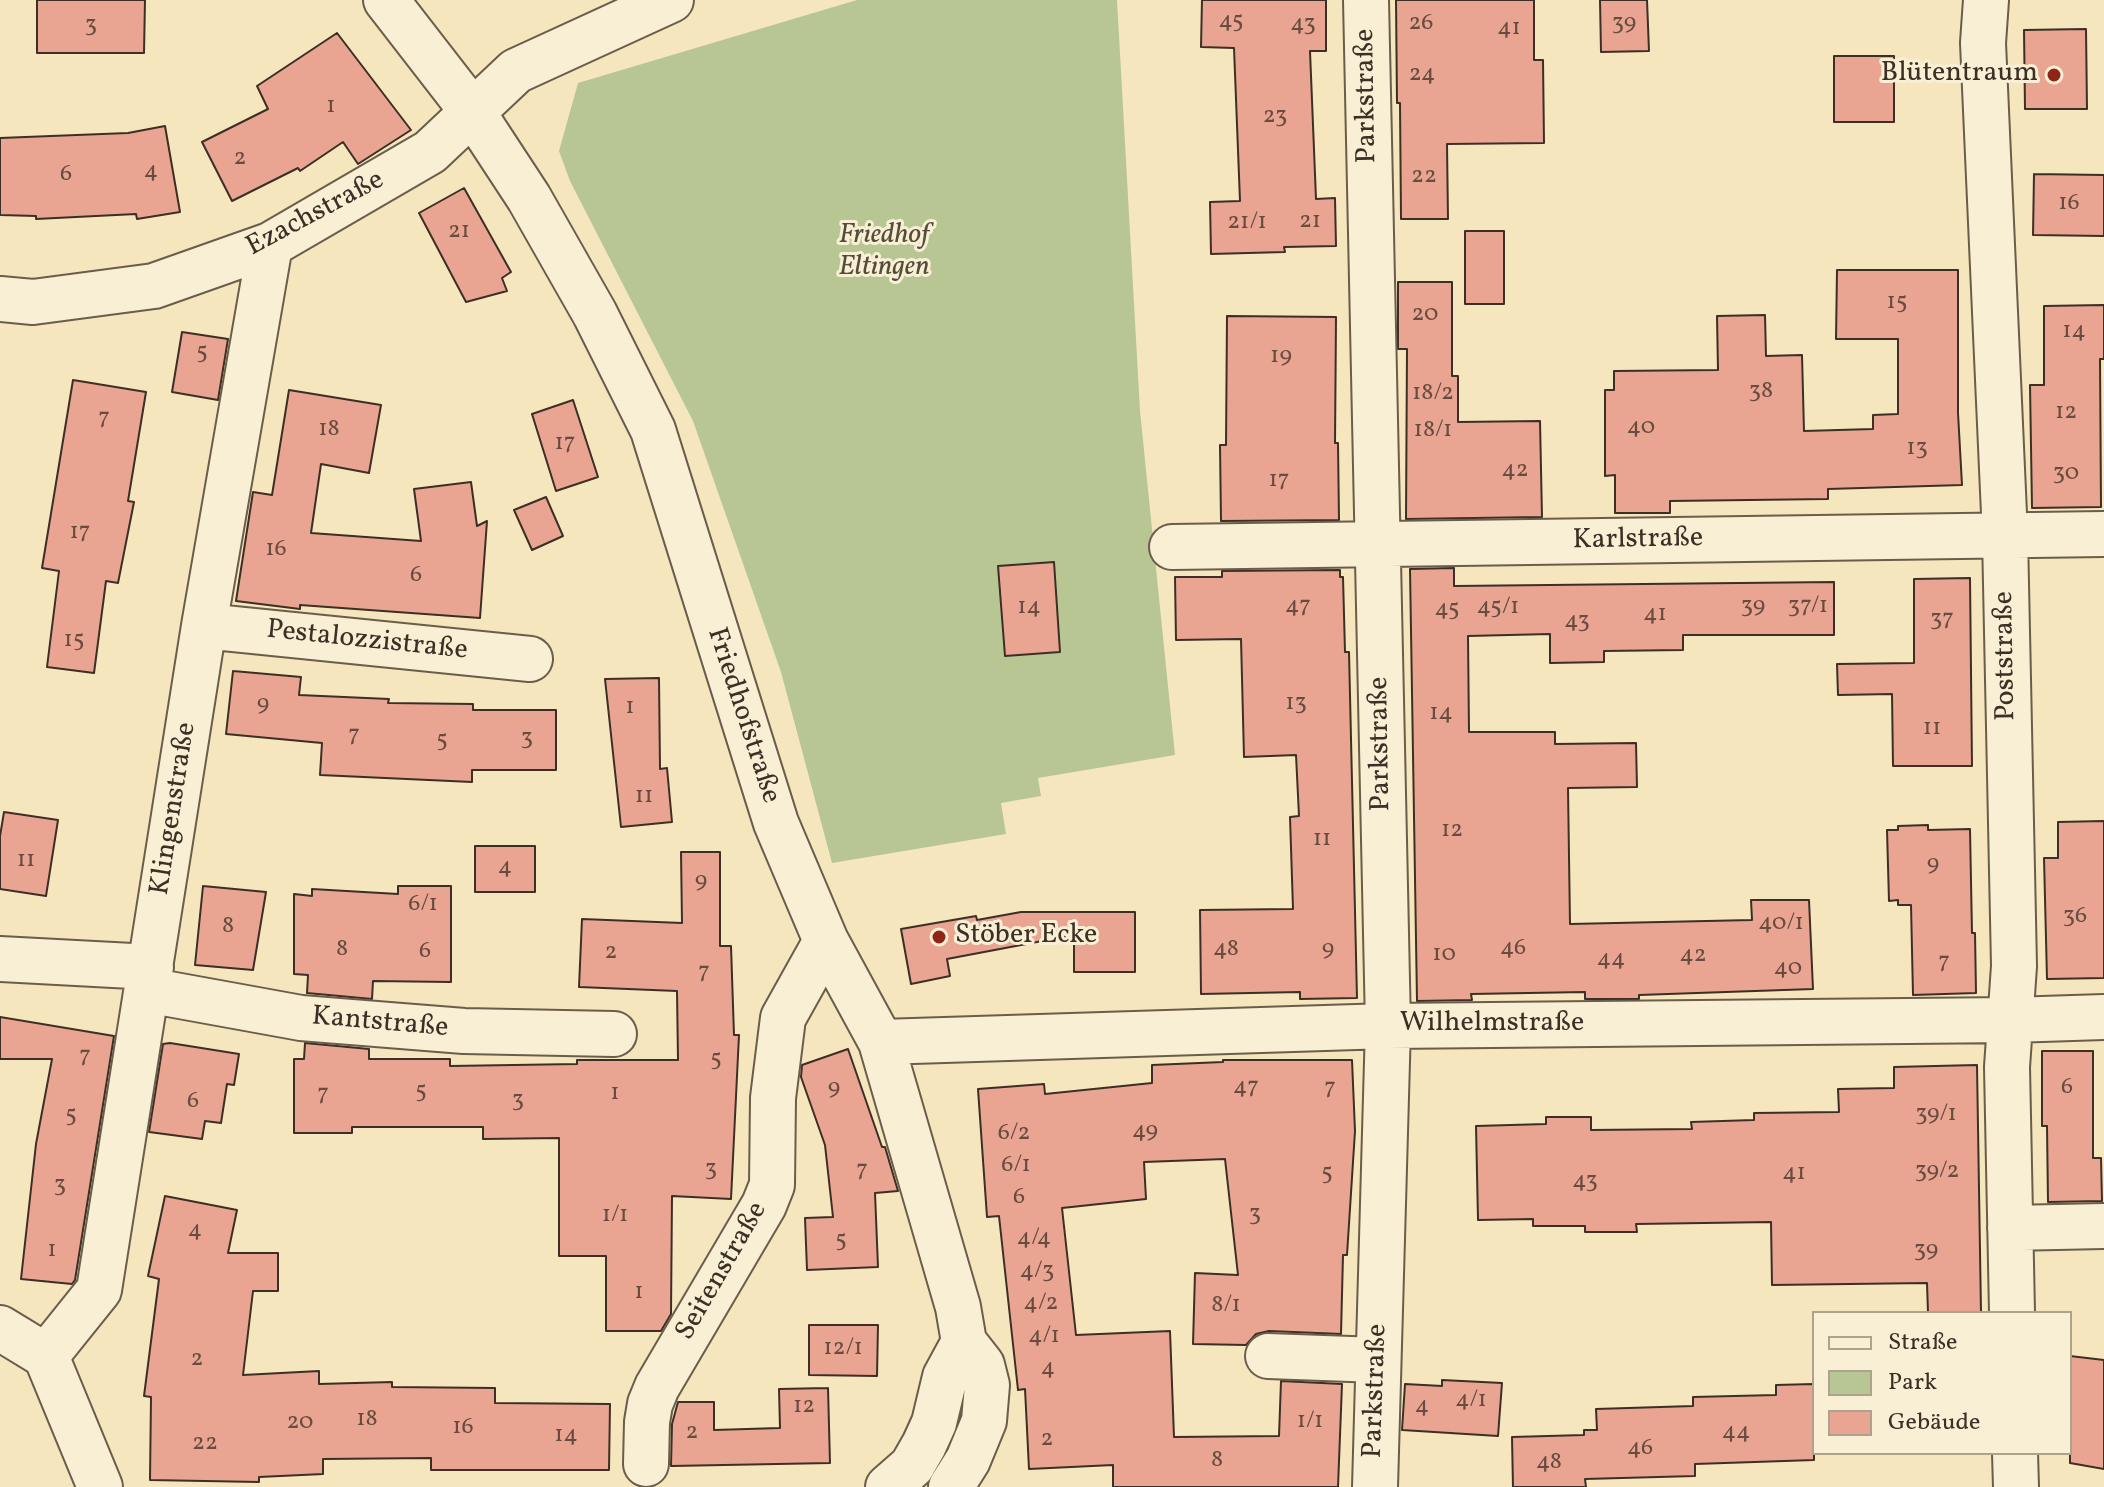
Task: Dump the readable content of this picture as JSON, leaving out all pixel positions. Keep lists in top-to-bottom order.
{
  "streets": {
    "street": [
      "Parkstraße",
      "Ezachstraße",
      "Karlstraße",
      "Pestalozzistraße",
      "Poststraße",
      "Friedhofstraße",
      "Klingenstraße",
      "Kantstraße",
      "Wilhelmstraße",
      "Seitenstraße"
    ]
  },
  "crossings": [
    ["Parkstraße", "Karlstraße"],
    ["Parkstraße", "Wilhelmstraße"],
    ["Ezachstraße", "Friedhofstraße"],
    ["Ezachstraße", "Klingenstraße"],
    ["Karlstraße", "Poststraße"],
    ["Pestalozzistraße", "Klingenstraße"],
    ["Poststraße", "Wilhelmstraße"],
    ["Friedhofstraße", "Wilhelmstraße"],
    ["Friedhofstraße", "Seitenstraße"],
    ["Klingenstraße", "Kantstraße"]
  ],
  "parks": ["Friedhof Eltingen"],
  "places": ["Blütentraum", "Stöber Ecke"],
  "house_numbers": [
    "45",
    "26",
    "39",
    "43",
    "3",
    "41",
    "24",
    "1",
    "23",
    "2",
    "4",
    "6",
    "22",
    "16",
    "21",
    "21/1",
    "21",
    "15",
    "20",
    "14",
    "5",
    "19",
    "38",
    "18/2",
    "12",
    "7",
    "40",
    "18",
    "18/1",
    "17",
    "13",
    "42",
    "30",
    "17",
    "17",
    "16",
    "6",
    "47",
    "39",
    "37/1",
    "14",
    "45/1",
    "45",
    "41",
    "37",
    "43",
    "15",
    "13",
    "9",
    "1",
    "14",
    "11",
    "7",
    "3",
    "5",
    "11",
    "12",
    "11",
    "11",
    "9",
    "4",
    "9",
    "6/1",
    "36",
    "40/1",
    "8",
    "46",
    "8",
    "48",
    "9",
    "6",
    "2",
    "10",
    "42",
    "44",
    "7",
    "40",
    "7",
    "7",
    "5",
    "47",
    "6",
    "9",
    "7",
    "5",
    "1",
    "7",
    "3",
    "6",
    "39/1",
    "5",
    "49",
    "6/2",
    "6/1",
    "3",
    "7",
    "39/2",
    "5",
    "41",
    "43",
    "3",
    "6",
    "3",
    "1/1",
    "4",
    "4/4",
    "5",
    "1",
    "39",
    "4/3",
    "1",
    "4/2",
    "8/1",
    "4/1",
    "12/1",
    "2",
    "4",
    "4/1",
    "12",
    "4",
    "18",
    "1/1",
    "20",
    "16",
    "2",
    "44",
    "14",
    "2",
    "22",
    "46",
    "8",
    "48"
  ],
  "legend": ["Straße", "Park", "Gebäude"]
}
